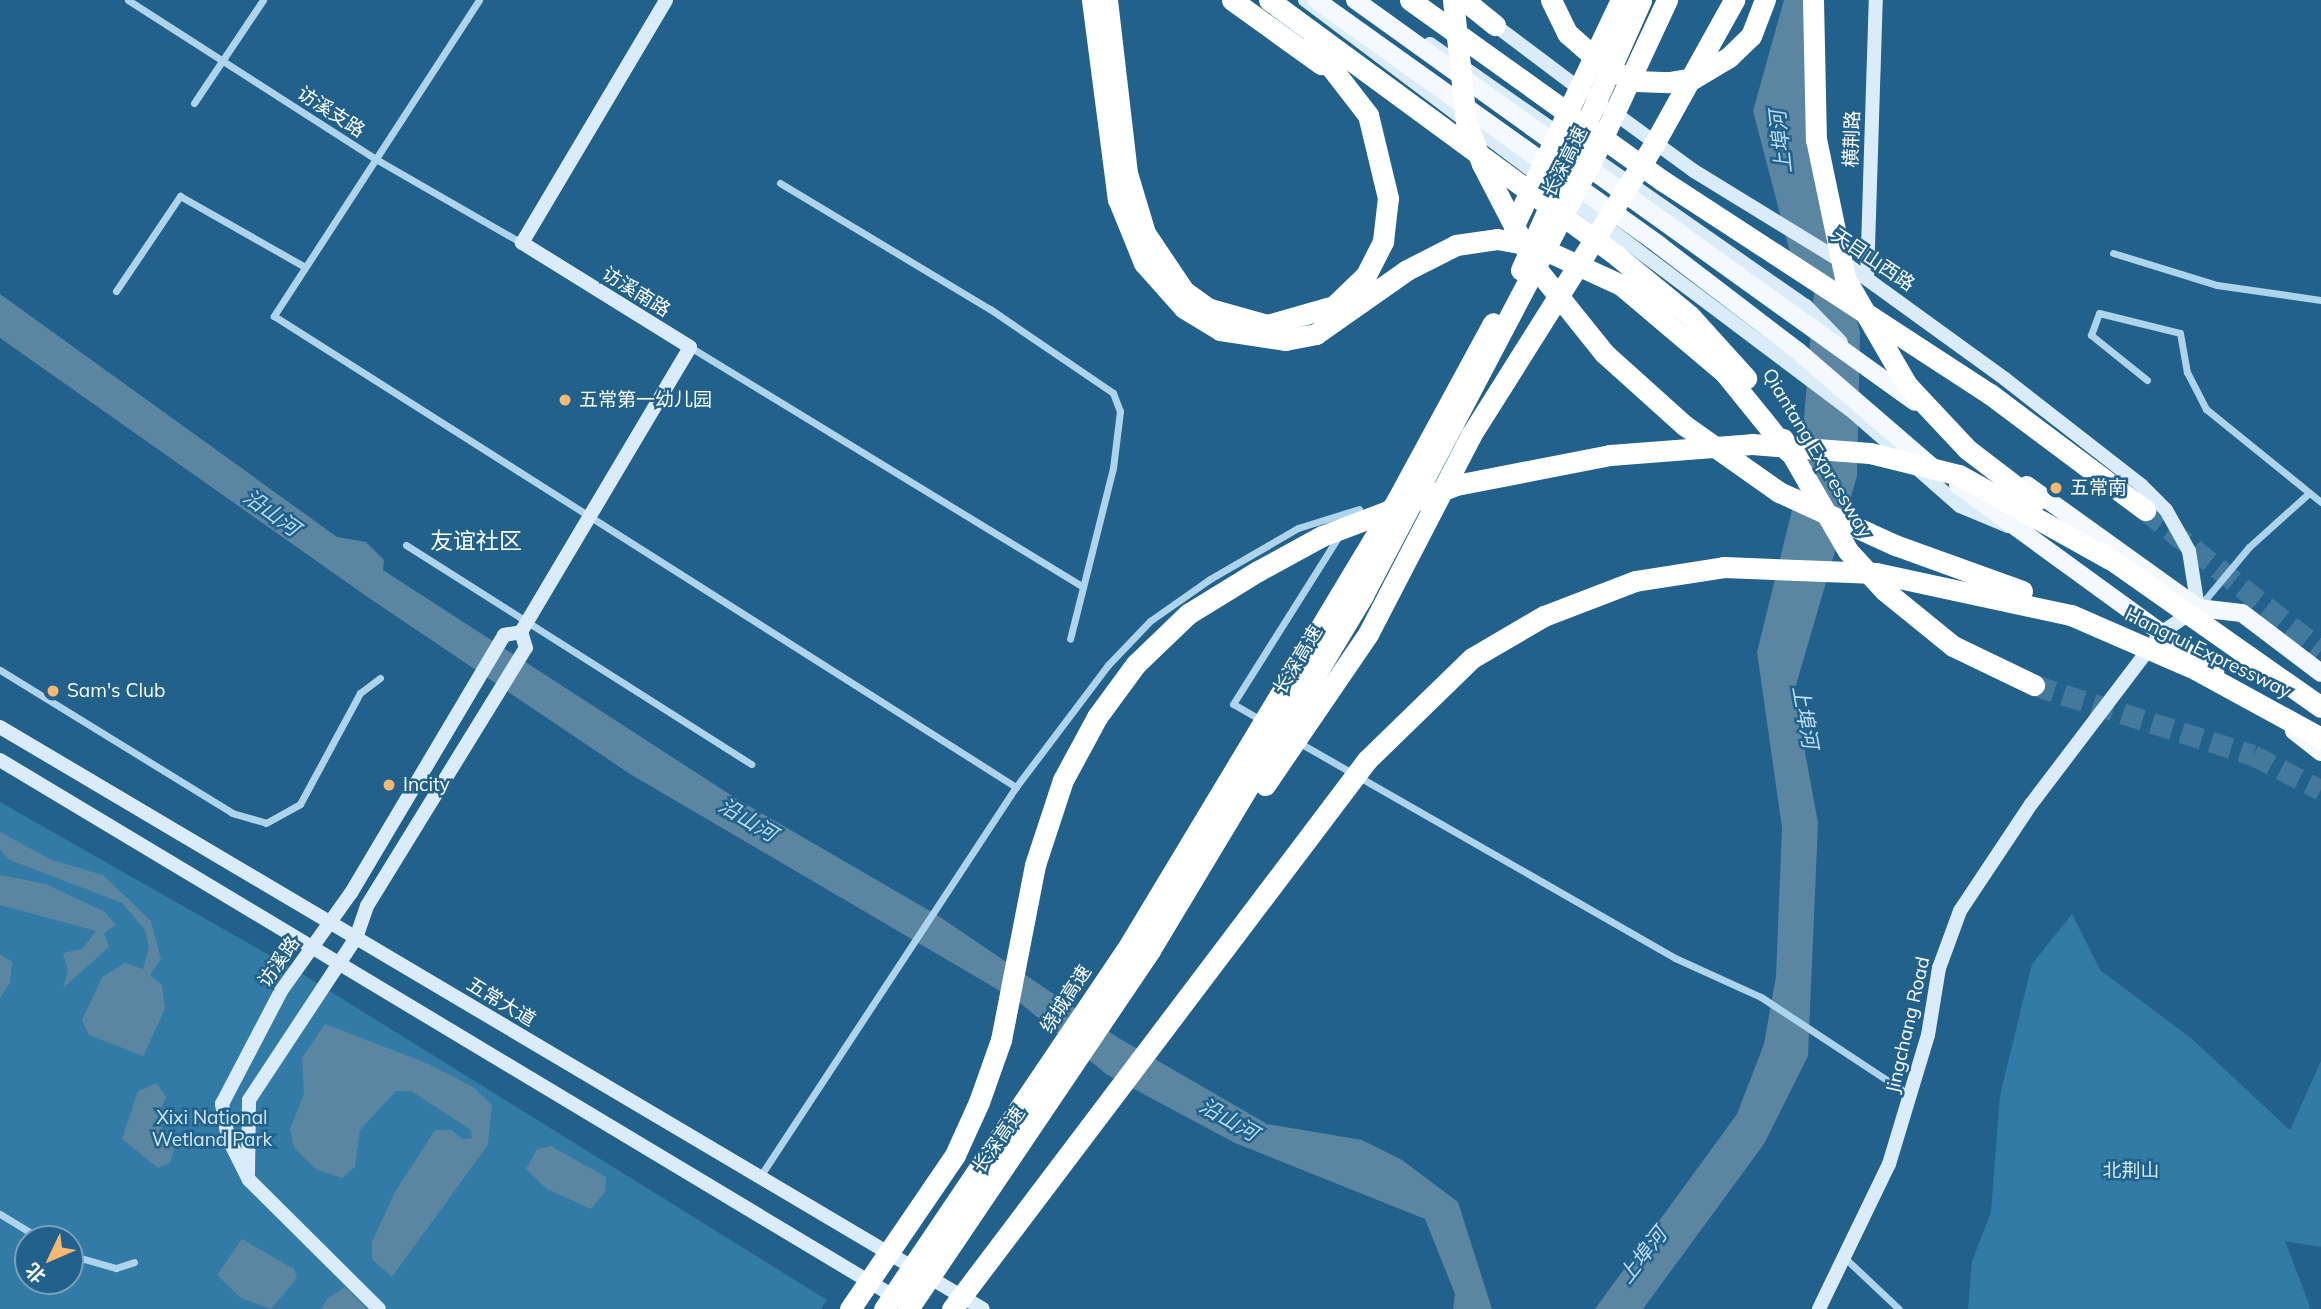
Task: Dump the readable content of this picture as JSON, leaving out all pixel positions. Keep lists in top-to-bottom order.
{
  "streets": {
    "highway": [
      "长深高速",
      "Qiantang Expressway",
      "Hangrui Expressway",
      "绕城高速"
    ],
    "main road": [
      "横荆路",
      "天目山西路",
      "访溪南路",
      "访溪路",
      "五常大道",
      "Jingchang Road"
    ],
    "street": ["访溪支路"]
  },
  "crossings": [
    ["访溪支路", "访溪南路"],
    ["横荆路", "天目山西路"],
    ["长深高速", "绕城高速"],
    ["天目山西路", "Jingchang Road"],
    ["访溪路", "五常大道"]
  ],
  "districts": ["友谊社区"],
  "water": ["上埠河", "沿山河"],
  "parks": ["Xixi National Wetland Park", "北荆山"],
  "places": [
    "五常第一幼儿园",
    "五常南",
    "Sam's Club",
    "Incity"
  ],
  "north": "bottom left"
}
